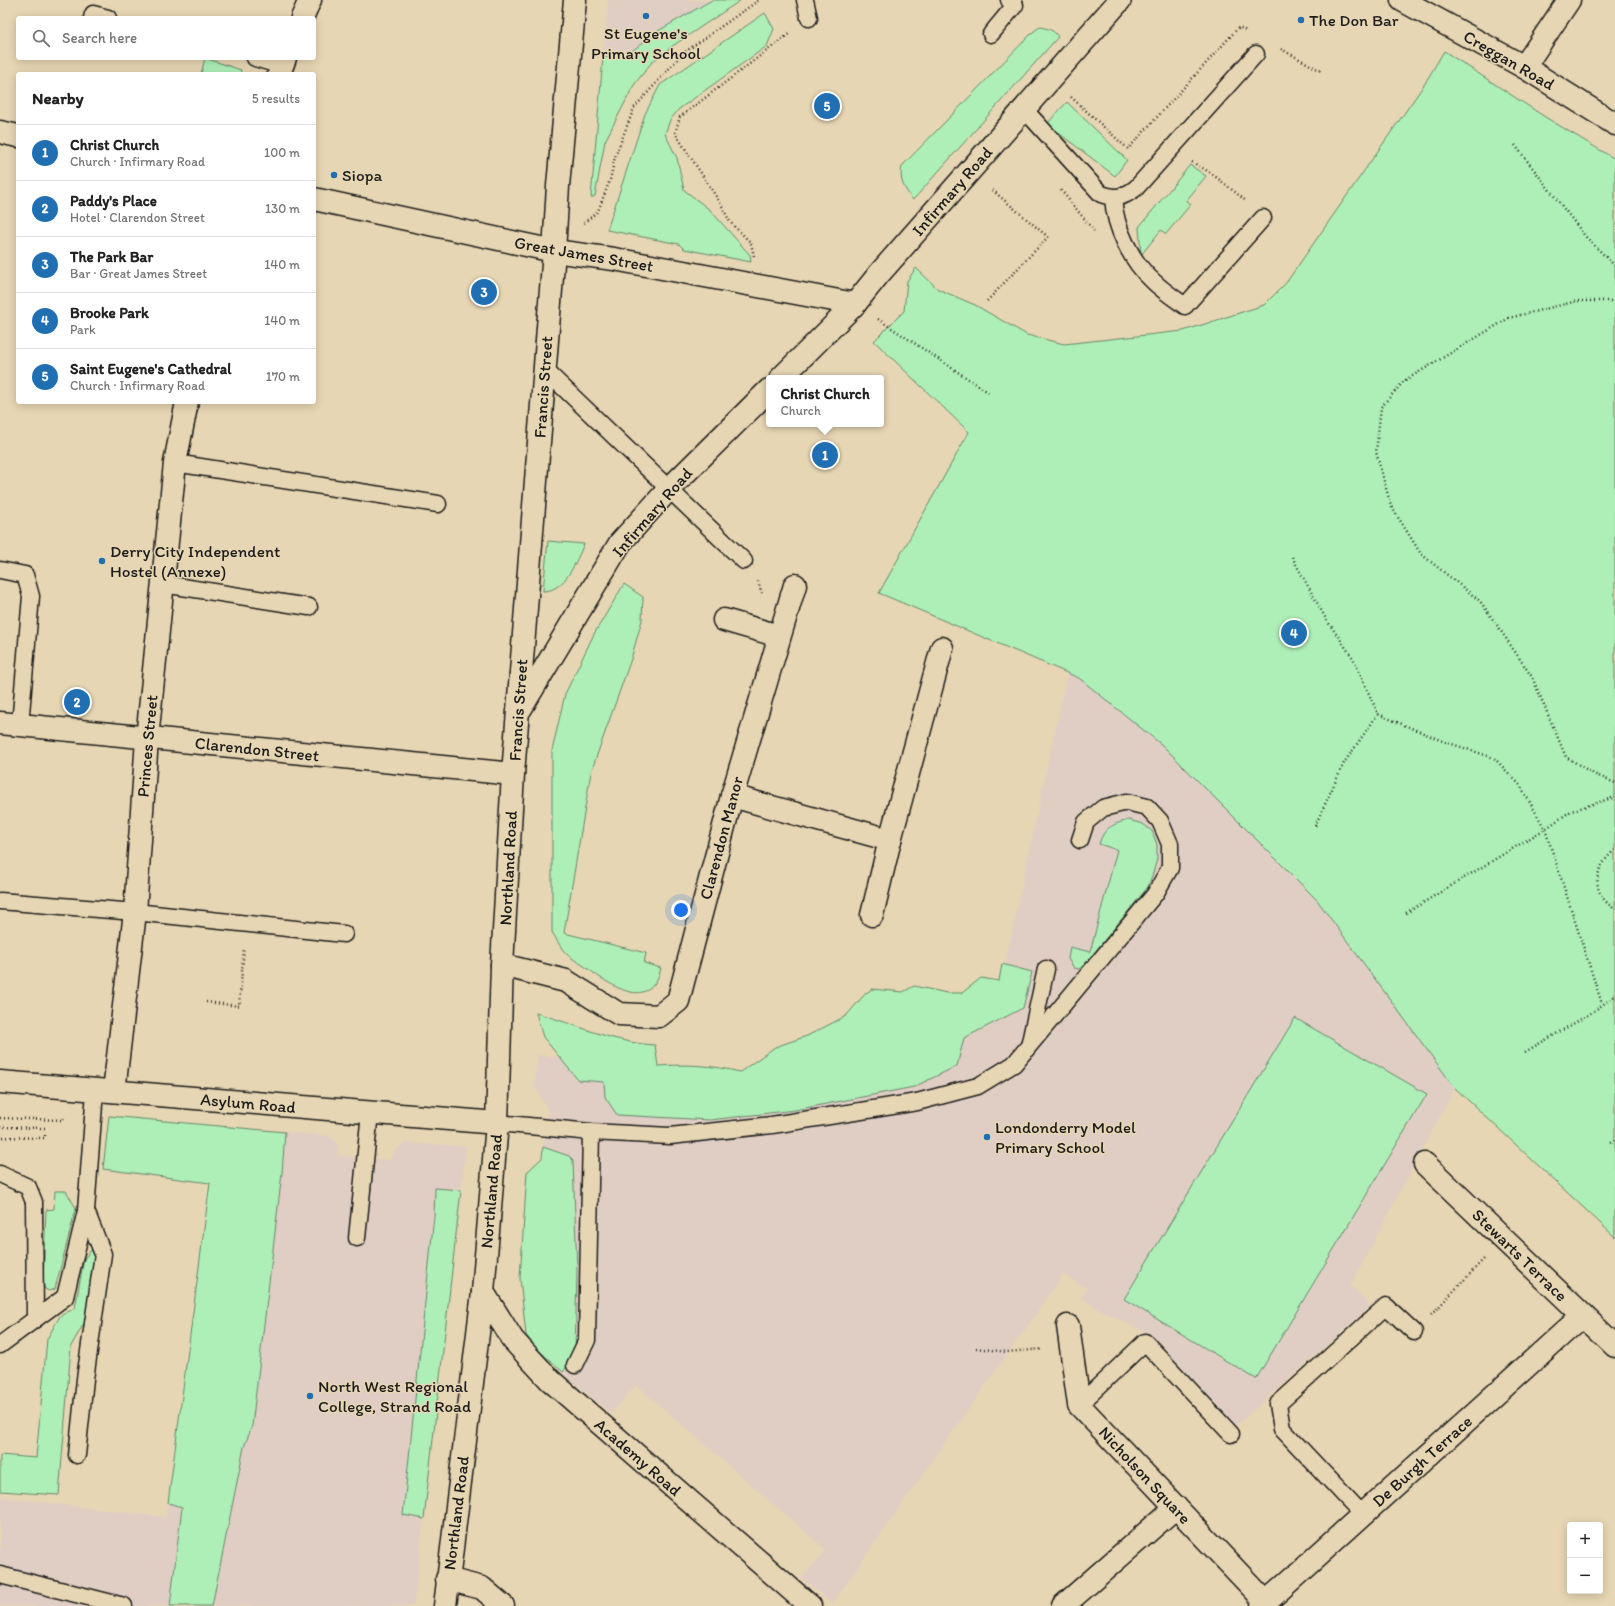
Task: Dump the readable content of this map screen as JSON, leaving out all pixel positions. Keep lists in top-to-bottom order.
{
  "streets": {
    "street": [
      "Creggan Road",
      "Infirmary Road",
      "Great James Street",
      "Francis Street",
      "Princes Street",
      "Clarendon Street",
      "Clarendon Manor",
      "Northland Road",
      "Asylum Road",
      "Stewarts Terrace",
      "Academy Road",
      "De Burgh Terrace",
      "Nicholson Square"
    ]
  },
  "crossings": [
    ["Infirmary Road", "Great James Street"],
    ["Infirmary Road", "Francis Street"],
    ["Great James Street", "Francis Street"],
    ["Francis Street", "Clarendon Street"],
    ["Francis Street", "Northland Road"],
    ["Princes Street", "Clarendon Street"],
    ["Princes Street", "Asylum Road"],
    ["Clarendon Street", "Northland Road"],
    ["Clarendon Manor", "Northland Road"],
    ["Northland Road", "Asylum Road"],
    ["Northland Road", "Academy Road"],
    ["Stewarts Terrace", "De Burgh Terrace"],
    ["De Burgh Terrace", "Nicholson Square"]
  ],
  "places": [
    "St Eugene's Primary School",
    "The Don Bar",
    "Siopa",
    "Derry City Independent Hostel (Annexe)",
    "Londonderry Model Primary School",
    "North West Regional College, Strand Road"
  ],
  "page": {
    "search": "Search here",
    "heading": ["Nearby", "5 results"],
    "pins": [
      "5",
      "3",
      "1",
      "4",
      "2"
    ],
    "list": [
      {
        "mark": "1",
        "name": "Christ Church",
        "note": "Church · Infirmary Road",
        "value": "100 m"
      },
      {
        "mark": "2",
        "name": "Paddy's Place",
        "note": "Hotel · Clarendon Street",
        "value": "130 m"
      },
      {
        "mark": "3",
        "name": "The Park Bar",
        "note": "Bar · Great James Street",
        "value": "140 m"
      },
      {
        "mark": "4",
        "name": "Brooke Park",
        "note": "Park",
        "value": "140 m"
      },
      {
        "mark": "5",
        "name": "Saint Eugene's Cathedral",
        "note": "Church · Infirmary Road",
        "value": "170 m"
      }
    ],
    "popup": ["Christ Church", "Church"],
    "map_buttons": ["+", "−"]
  }
}
